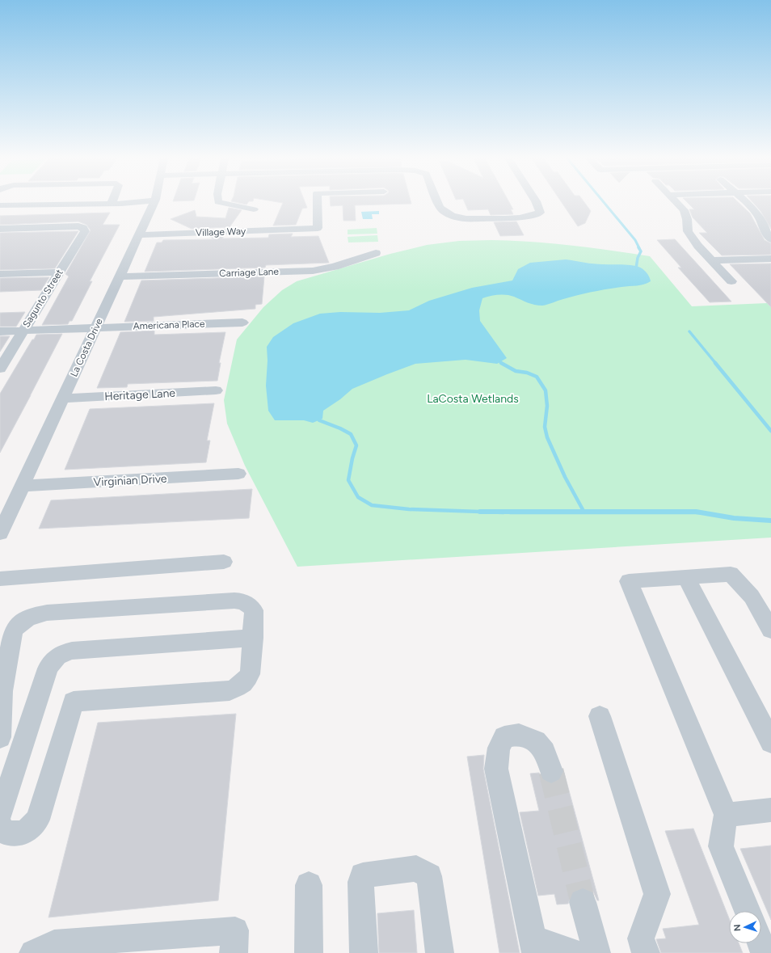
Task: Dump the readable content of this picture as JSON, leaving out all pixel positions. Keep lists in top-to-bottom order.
{
  "streets": {
    "street": [
      "Village Way",
      "Carriage Lane",
      "Sagunto Street",
      "Americana Place",
      "La Costa Drive",
      "Heritage Lane",
      "Virginian Drive"
    ]
  },
  "crossings": [
    ["Village Way", "La Costa Drive"],
    ["Carriage Lane", "La Costa Drive"],
    ["Sagunto Street", "Americana Place"],
    ["Americana Place", "La Costa Drive"],
    ["La Costa Drive", "Heritage Lane"],
    ["La Costa Drive", "Virginian Drive"]
  ],
  "parks": ["LaCosta Wetlands"],
  "north": "left"
}
